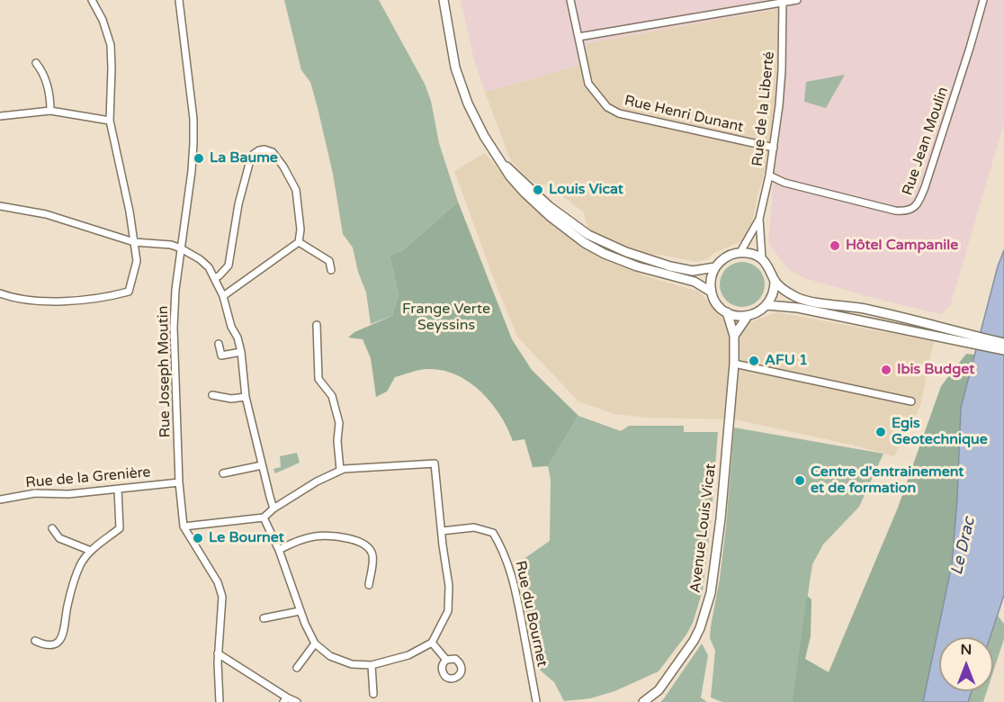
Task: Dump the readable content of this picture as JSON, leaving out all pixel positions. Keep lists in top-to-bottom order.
{
  "streets": {
    "main road": ["Avenue Louis Vicat"],
    "street": [
      "Rue de la Liberté",
      "Rue Henri Dunant",
      "Rue Jean Moulin",
      "Rue Joseph Moutin",
      "Rue de la Grenière",
      "Rue du Bournet"
    ]
  },
  "crossings": [
    ["Rue de la Liberté", "Rue Henri Dunant"],
    ["Rue de la Liberté", "Rue Jean Moulin"],
    ["Rue de la Liberté", "Avenue Louis Vicat"],
    ["Rue Joseph Moutin", "Rue de la Grenière"]
  ],
  "water": ["Le Drac"],
  "parks": ["Frange Verte Seyssins"],
  "places": [
    "La Baume",
    "Louis Vicat",
    "Hôtel Campanile",
    "AFU 1",
    "Ibis Budget",
    "Egis Geotechnique",
    "Centre d'entrainement et de formation",
    "Le Bournet"
  ],
  "north": "top"
}
